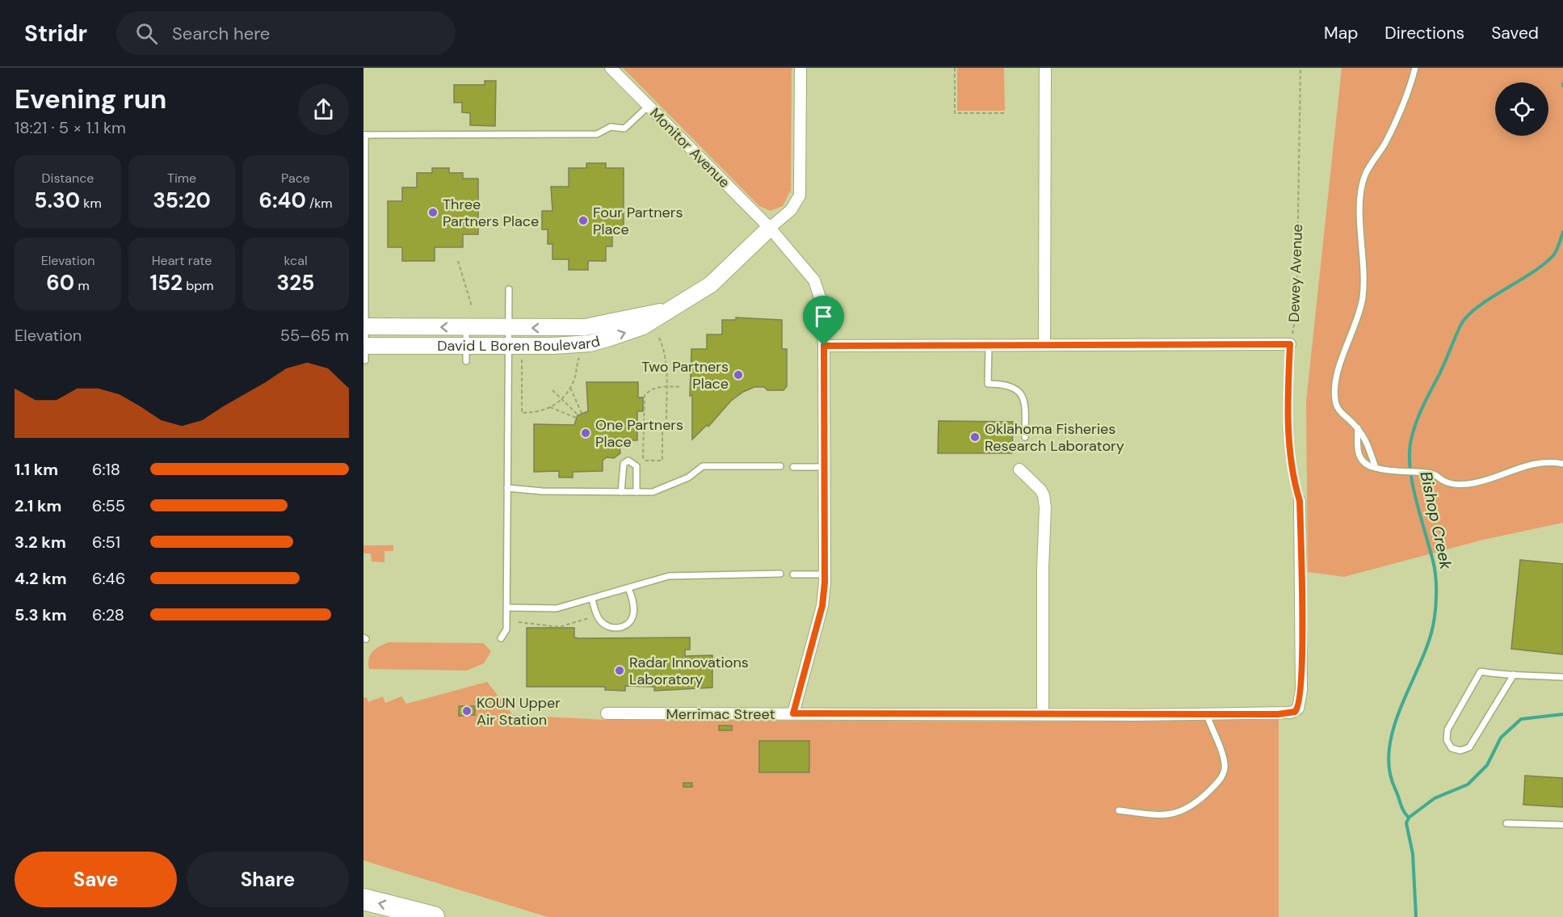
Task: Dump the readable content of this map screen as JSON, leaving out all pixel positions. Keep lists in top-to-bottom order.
{
  "streets": {
    "street": ["Monitor Avenue", "David L Boren Boulevard", "Merrimac Street"],
    "path": ["Dewey Avenue"]
  },
  "crossings": [
    ["Monitor Avenue", "David L Boren Boulevard"],
    ["Monitor Avenue", "Merrimac Street"],
    ["Dewey Avenue", "Merrimac Street"]
  ],
  "water": ["Bishop Creek"],
  "places": [
    "Three Partners Place",
    "Four Partners Place",
    "Two Partners Place",
    "One Partners Place",
    "Oklahoma Fisheries Research Laboratory",
    "Radar Innovations Laboratory",
    "KOUN Upper Air Station"
  ],
  "page": {
    "header": "Stridr",
    "search": "Search here",
    "nav": ["Map", "Directions", "Saved"],
    "heading": ["Evening run", "18:21 · 5 × 1.1 km"],
    "stats": [
      ["Distance", "5.30 km"],
      ["Time", "35:20"],
      ["Pace", "6:40 /km"],
      ["Elevation", "60 m"],
      ["Heart rate", "152 bpm"],
      ["kcal", "325"]
    ],
    "chart": ["Elevation", "55–65 m"],
    "list": [
      {
        "name": "1.1 km",
        "note": "6:18"
      },
      {
        "name": "2.1 km",
        "note": "6:55"
      },
      {
        "name": "3.2 km",
        "note": "6:51"
      },
      {
        "name": "4.2 km",
        "note": "6:46"
      },
      {
        "name": "5.3 km",
        "note": "6:28"
      }
    ],
    "buttons": ["Save", "Share"]
  }
}
